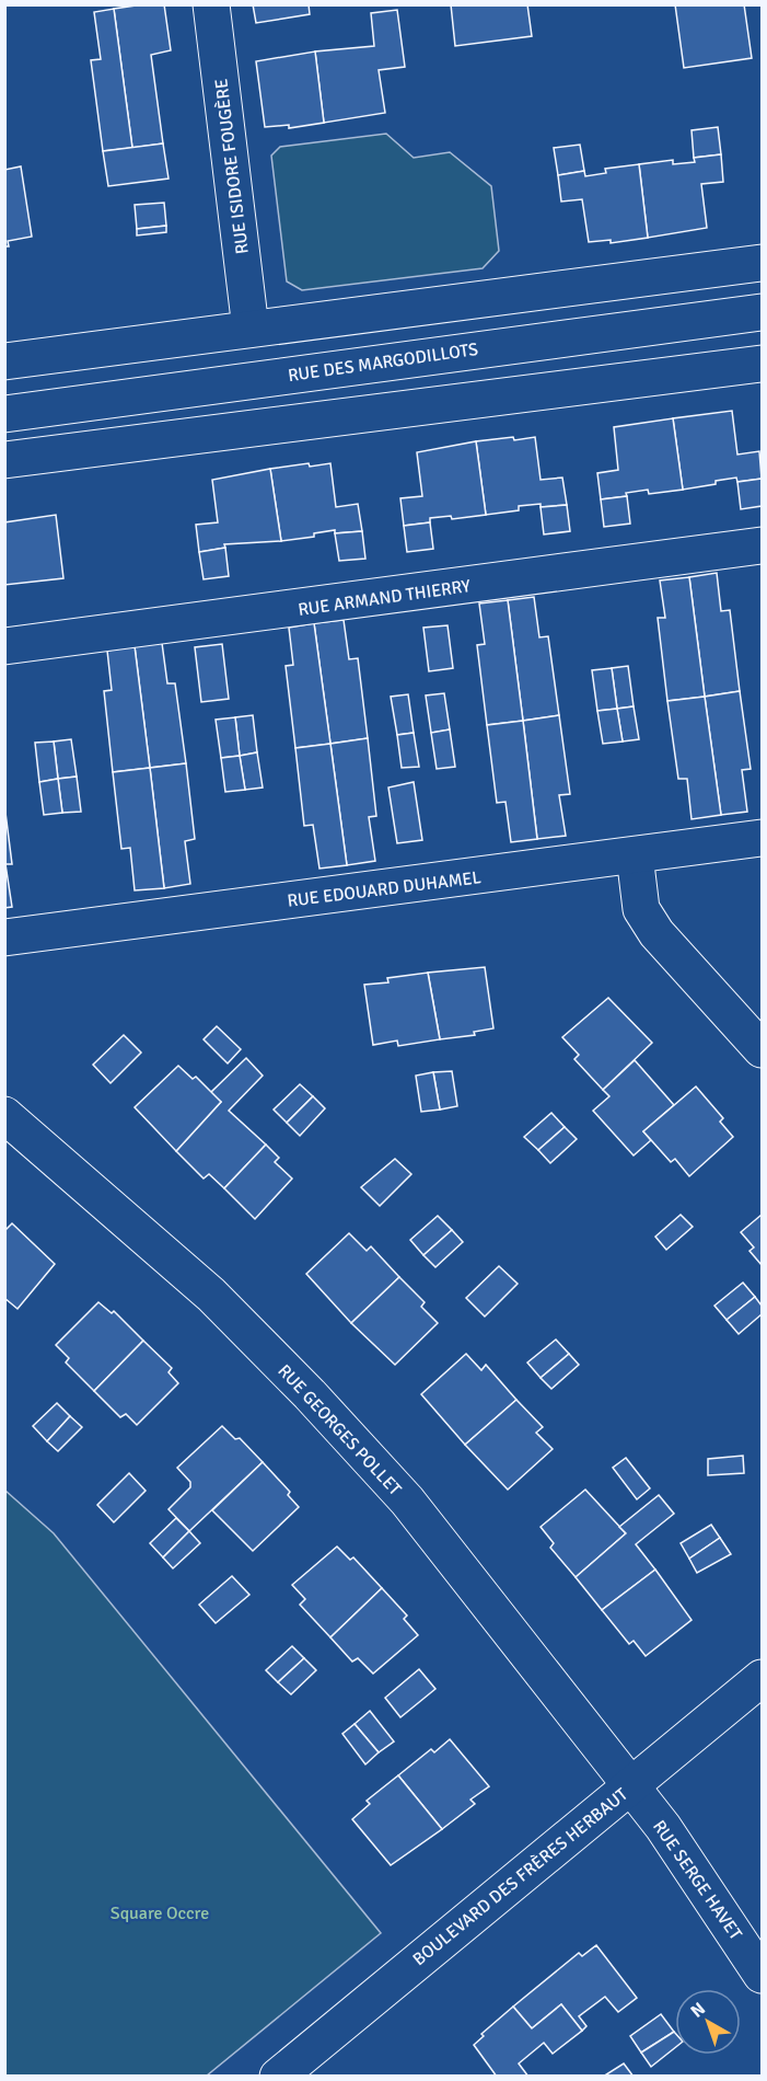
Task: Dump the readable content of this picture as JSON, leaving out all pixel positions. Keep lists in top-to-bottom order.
{
  "streets": {
    "street": [
      "RUE ISIDORE FOUGÈRE",
      "RUE DES MARGODILLOTS",
      "RUE ARMAND THIERRY",
      "RUE EDOUARD DUHAMEL",
      "RUE GEORGES POLLET",
      "BOULEVARD DES FRÈRES HERBAUT",
      "RUE SERGE HAVET"
    ]
  },
  "crossings": [
    ["RUE GEORGES POLLET", "BOULEVARD DES FRÈRES HERBAUT"],
    ["RUE GEORGES POLLET", "RUE SERGE HAVET"],
    ["BOULEVARD DES FRÈRES HERBAUT", "RUE SERGE HAVET"]
  ],
  "parks": ["Square Occre"],
  "north": "top left"
}
